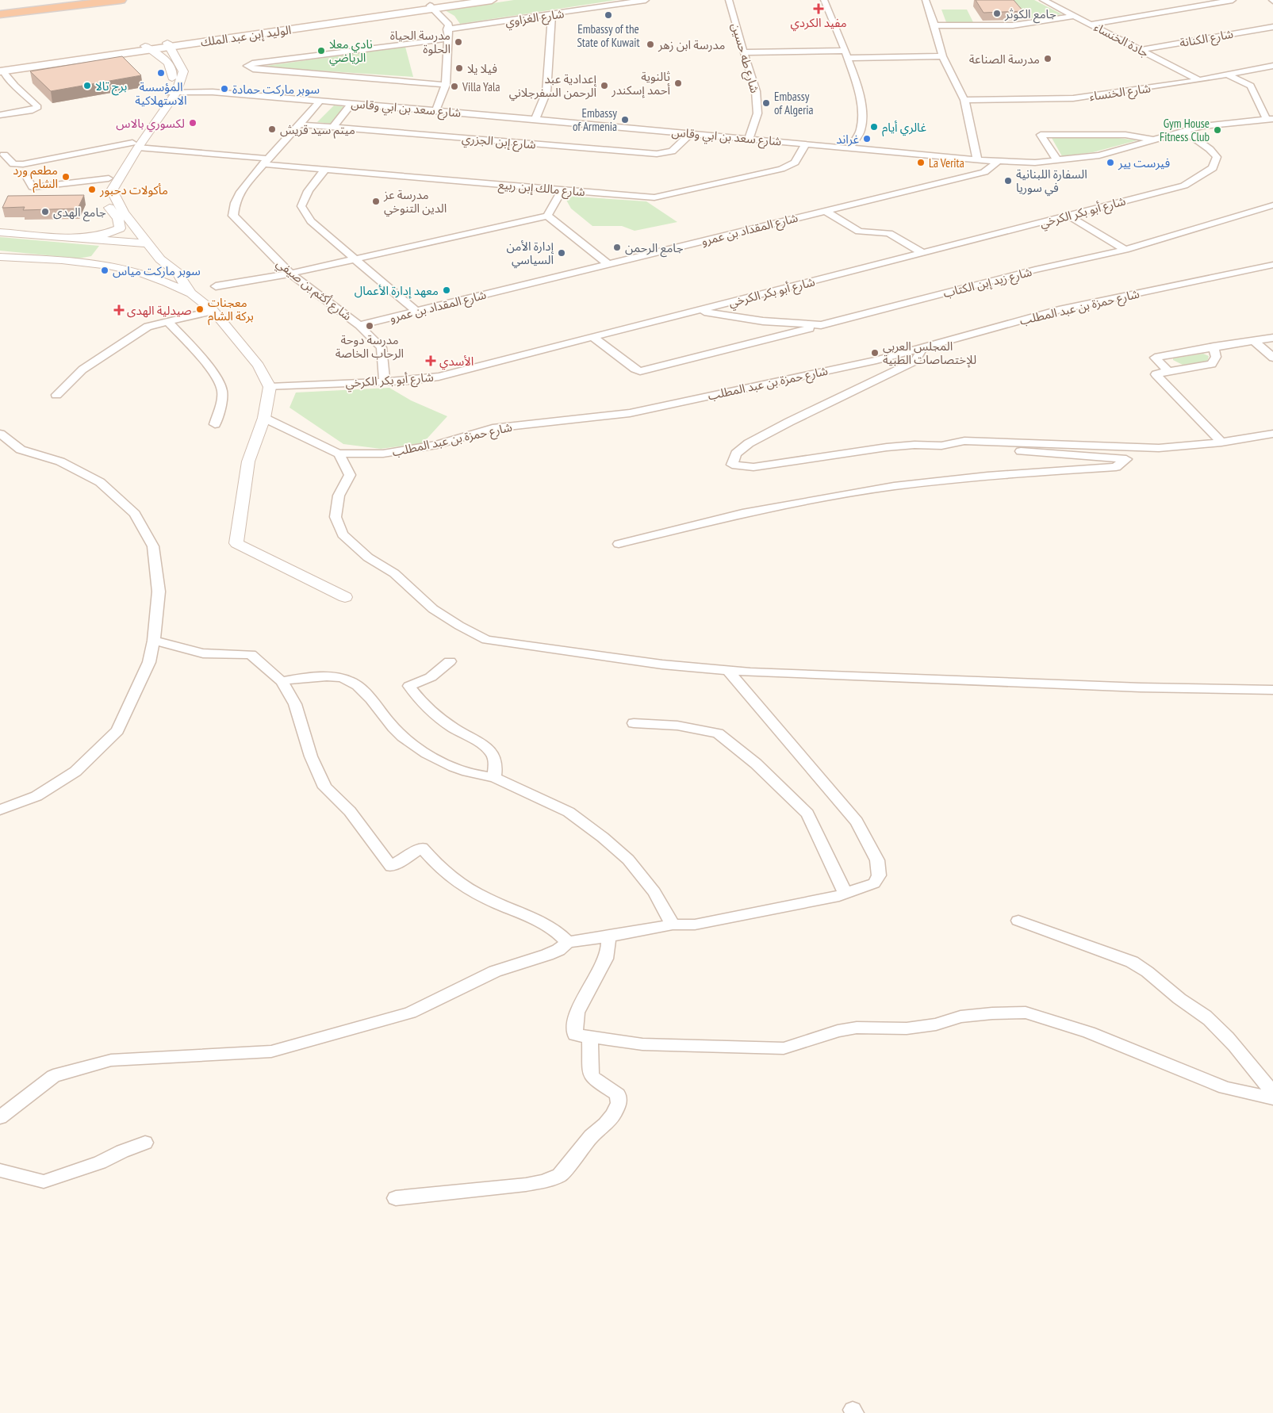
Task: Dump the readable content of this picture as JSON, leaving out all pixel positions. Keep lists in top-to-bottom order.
{
  "streets": {
    "main road": ["الوليد إبن عبد الملك"],
    "street": [
      "شارع الغزاوي",
      "شارع الكنانة",
      "جادة الخنساء",
      "شارع طه حسين",
      "شارع الخنساء",
      "شارع سعد بن ابي وقاس",
      "شارع إبن الجزري",
      "شارع مالك إبن ربيع",
      "شارع أبو بكر الكرخي",
      "شارع المقداد بن عمرو",
      "شارع زيد إبن الكتاب",
      "شارع أكثم بن صيفي",
      "شارع حمزة بن عبد المطلب"
    ]
  },
  "crossings": [
    ["شارع الكنانة", "جادة الخنساء"],
    ["جادة الخنساء", "شارع الخنساء"],
    ["شارع طه حسين", "شارع سعد بن ابي وقاس"],
    ["شارع سعد بن ابي وقاس", "شارع إبن الجزري"],
    ["شارع سعد بن ابي وقاس", "شارع مالك إبن ربيع"],
    ["شارع سعد بن ابي وقاس", "شارع أبو بكر الكرخي"],
    ["شارع سعد بن ابي وقاس", "شارع المقداد بن عمرو"],
    ["شارع مالك إبن ربيع", "شارع أكثم بن صيفي"],
    ["شارع أبو بكر الكرخي", "شارع زيد إبن الكتاب"],
    ["شارع أبو بكر الكرخي", "شارع أكثم بن صيفي"],
    ["شارع المقداد بن عمرو", "شارع أكثم بن صيفي"]
  ],
  "places": {
    "health": ["مفيد الكردي", "صيدلية الهدى", "الأسدي"],
    "other": [
      "جامع الكوثر",
      "Embassy of the State of Kuwait",
      "مدرسة الحياة الحلوة",
      "مدرسة ابن زهر",
      "نادي معلا الرياضي",
      "مدرسة الصناعة",
      "فيلا يلا",
      "المؤسسة الاستهلاكية",
      "ثالنوية أحمد إسكندر",
      "برج تالا",
      "إعدادية عبد الرحمن السفرجلاني",
      "Villa Yala",
      "سوبر ماركت حمادة",
      "Embassy of Algeria",
      "Embassy of Armenia",
      "لكسوري بالاس",
      "غالري أيام",
      "ميتم سيد قريش",
      "Gym House Fitness Club",
      "غراند",
      "La Verita",
      "فيرست يير",
      "مطعم ورد الشام",
      "السفارة اللبنانية في سوريا",
      "مأكولات دحبور",
      "مدرسة عز الدين التنوخي",
      "جامع الهدى",
      "جامع الرحمن",
      "إدارة الأمن السياسي",
      "سوبر ماركت مياس",
      "معهد إدارة الأعمال",
      "معجنات بركة الشام",
      "مدرسة دوحة الرحاب الخاصة",
      "المجلس العربي للإختصاصات الطبية"
    ]
  }
}
